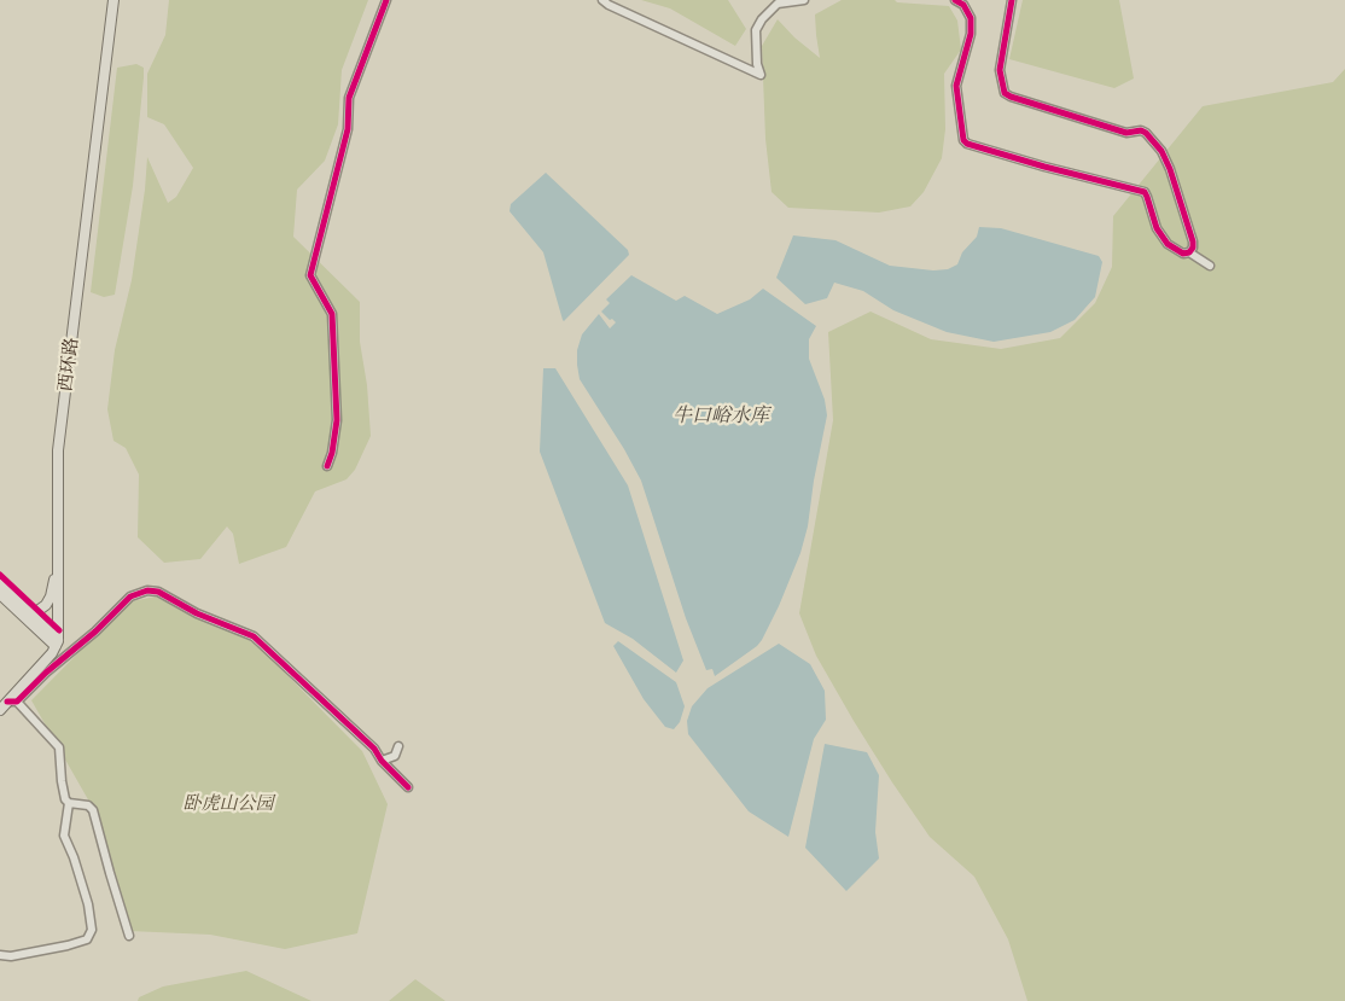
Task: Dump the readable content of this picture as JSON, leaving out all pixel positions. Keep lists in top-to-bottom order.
{
  "streets": {
    "main road": ["西环路"]
  },
  "water": ["牛口峪水库"],
  "parks": ["卧虎山公园"]
}
